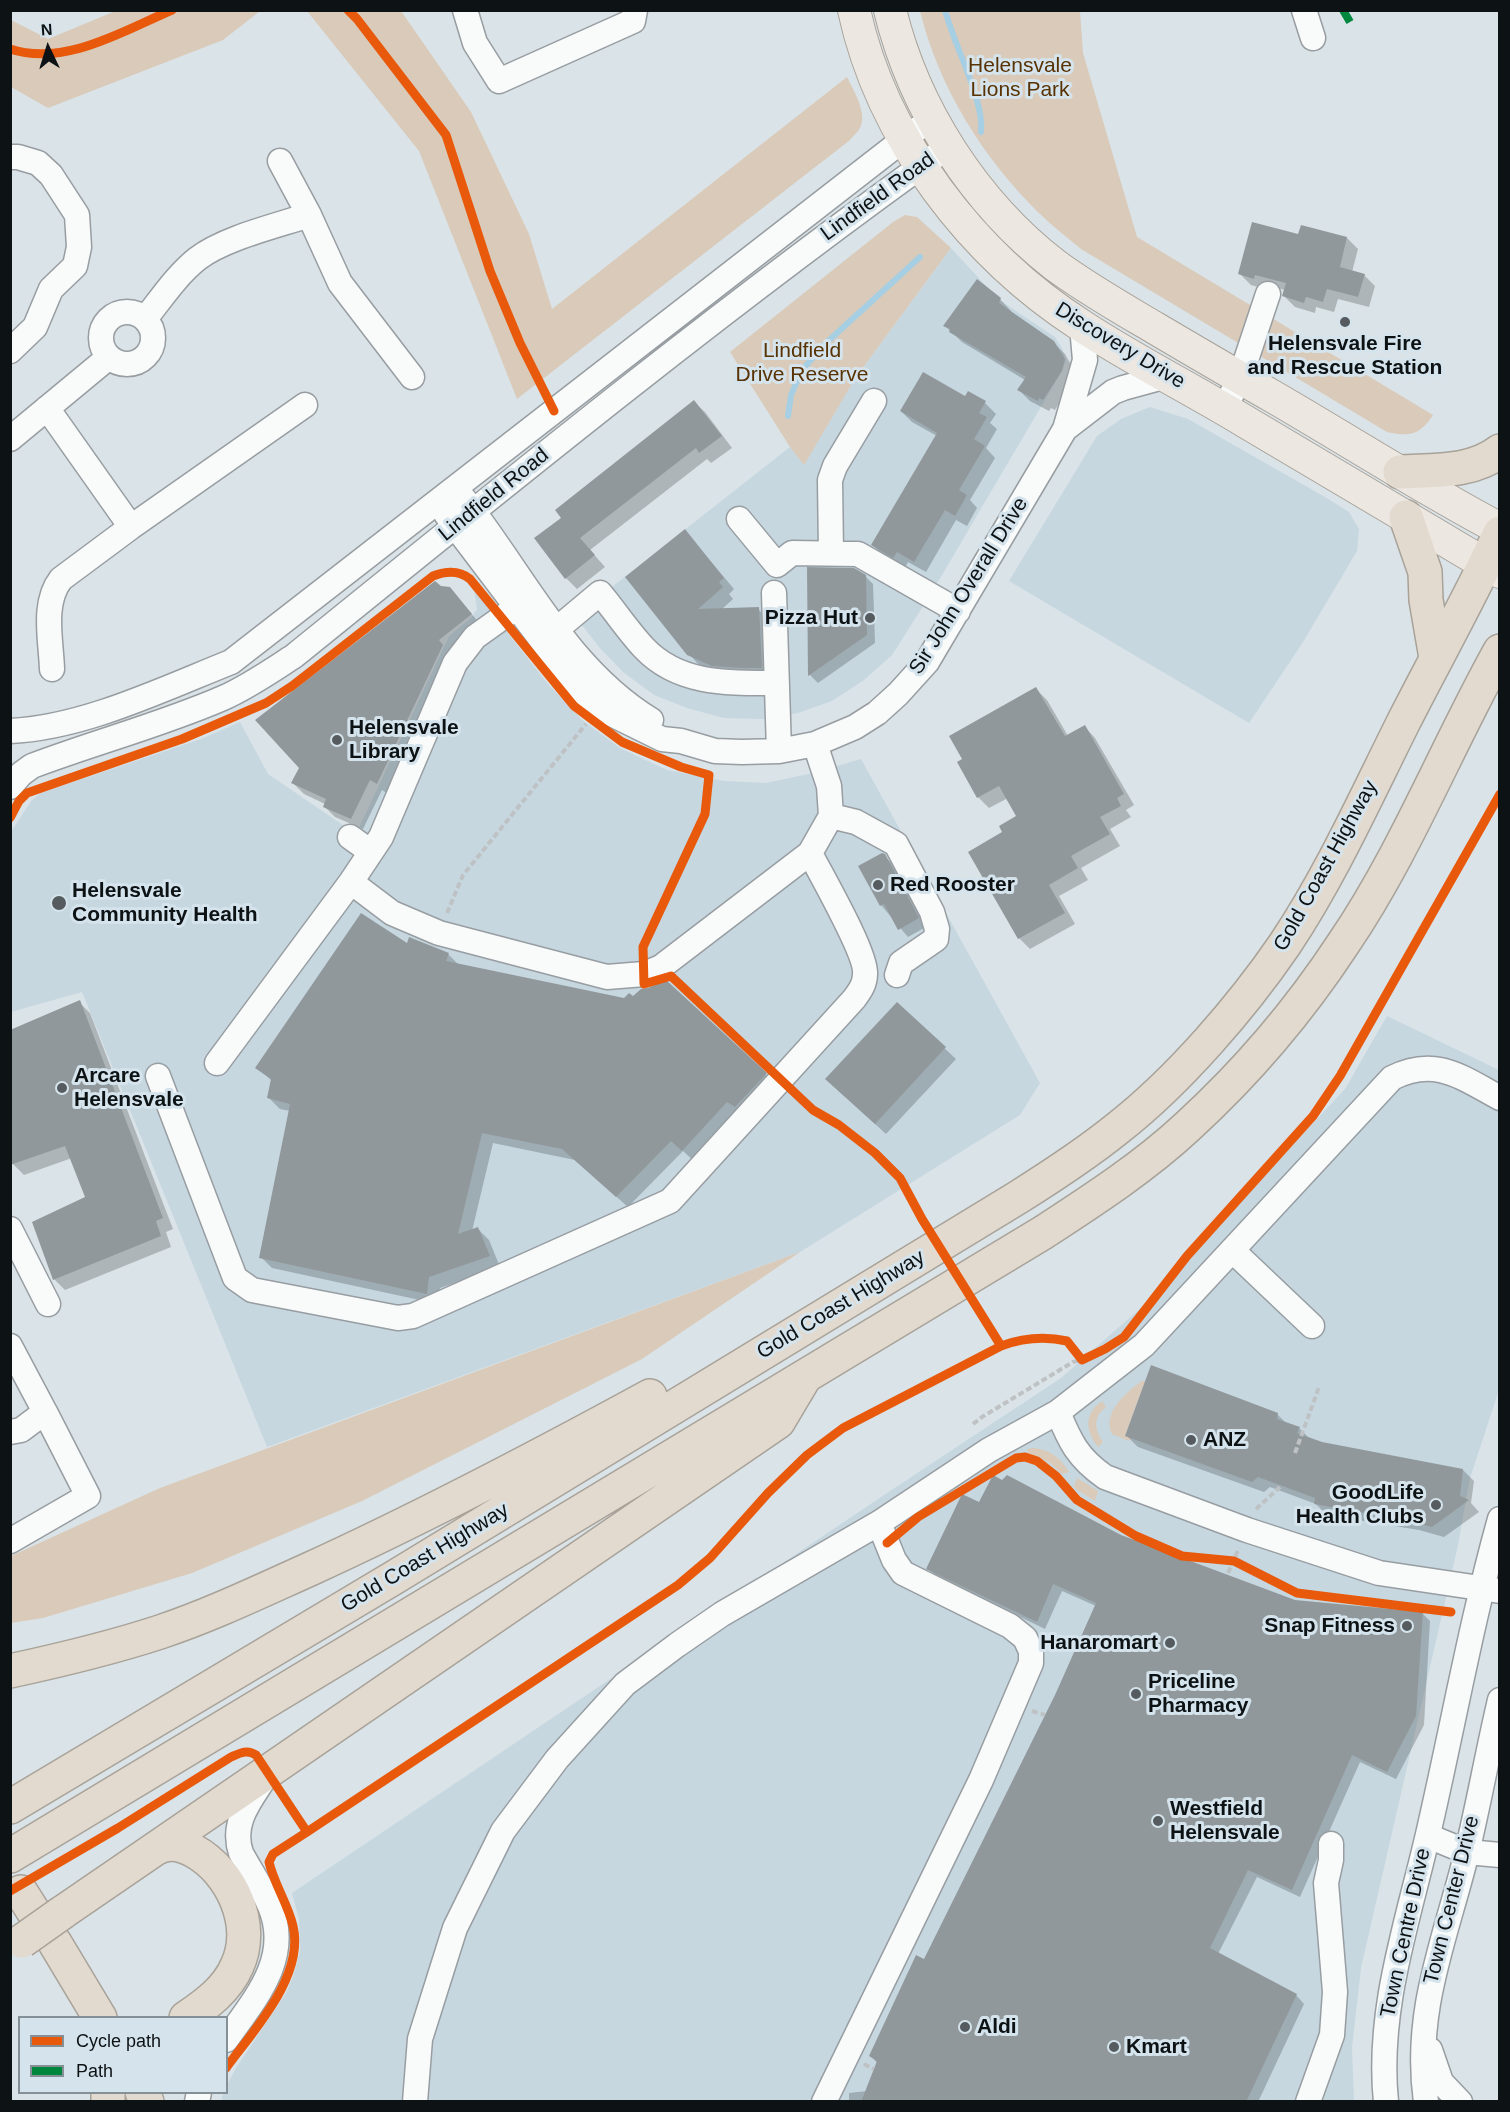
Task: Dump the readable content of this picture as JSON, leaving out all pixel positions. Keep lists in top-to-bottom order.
{
  "streets": {
    "highway": ["Gold Coast Highway"],
    "main road": ["Discovery Drive"],
    "street": [
      "Lindfield Road",
      "Sir John Overall Drive",
      "Town Center Drive",
      "Town Centre Drive"
    ]
  },
  "crossings": [
    ["Lindfield Road", "Discovery Drive"],
    ["Lindfield Road", "Sir John Overall Drive"],
    ["Discovery Drive", "Sir John Overall Drive"],
    ["Discovery Drive", "Gold Coast Highway"],
    ["Town Center Drive", "Town Centre Drive"]
  ],
  "parks": ["Helensvale Lions Park", "Lindfield Drive Reserve"],
  "places": [
    "Helensvale Fire and Rescue Station",
    "Pizza Hut",
    "Helensvale Library",
    "Red Rooster",
    "Helensvale Community Health",
    "Arcare Helensvale",
    "ANZ",
    "GoodLife Health Clubs",
    "Snap Fitness",
    "Hanaromart",
    "Priceline Pharmacy",
    "Westfield Helensvale",
    "Aldi",
    "Kmart"
  ],
  "legend": ["Cycle path", "Path"],
  "north": "top"
}
